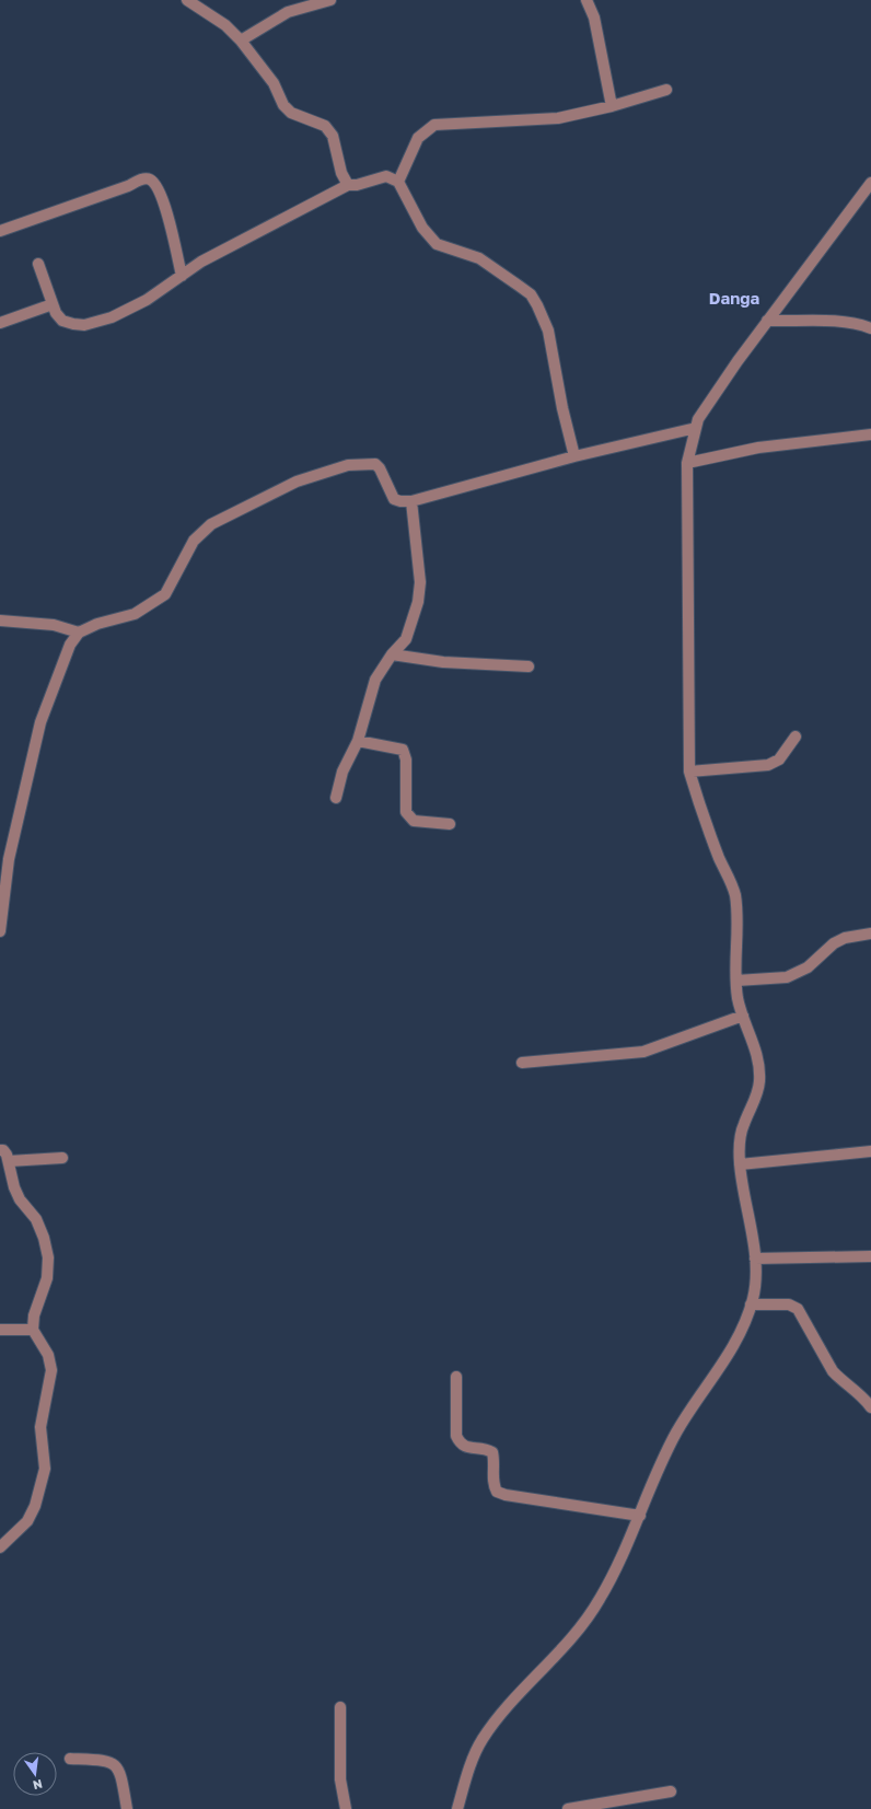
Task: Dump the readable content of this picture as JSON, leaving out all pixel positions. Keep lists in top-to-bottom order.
{
  "districts": ["Danga"],
  "north": "bottom"
}
